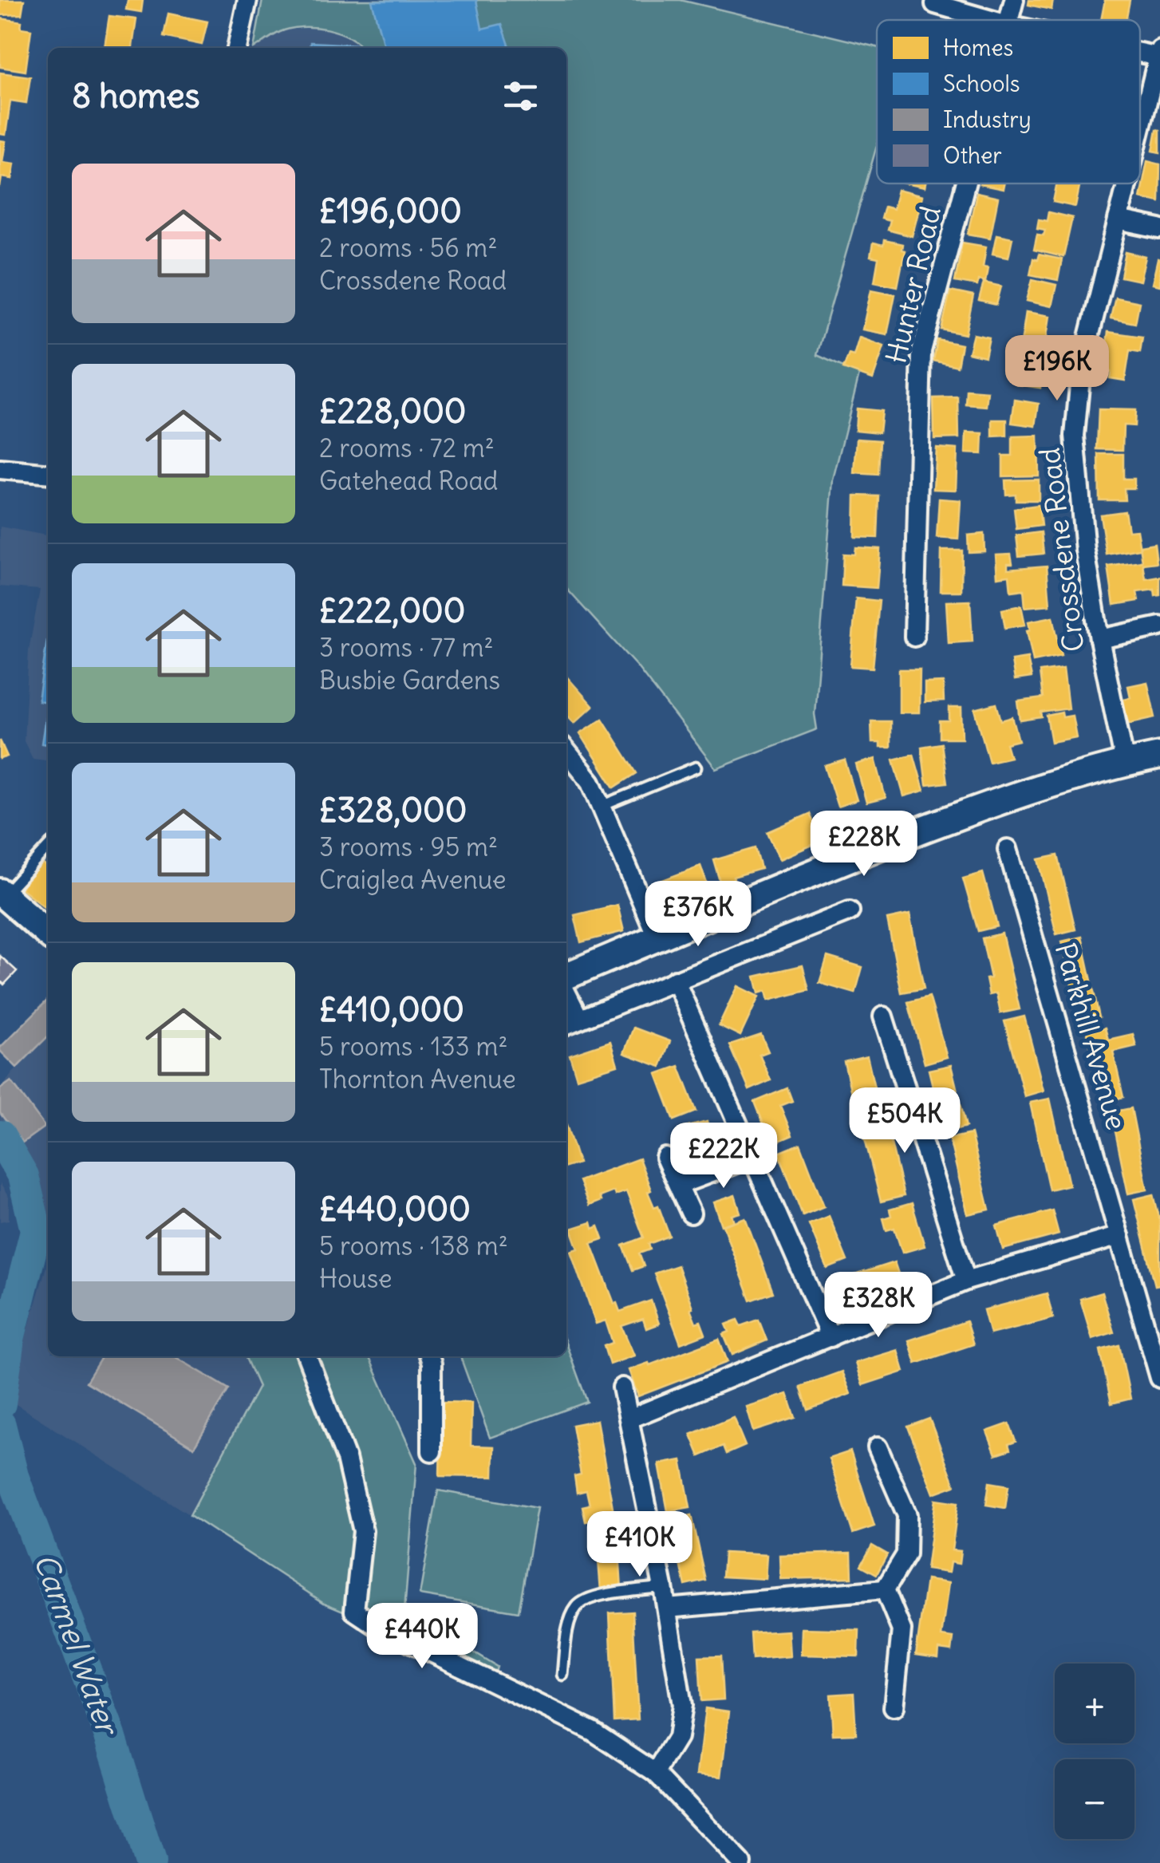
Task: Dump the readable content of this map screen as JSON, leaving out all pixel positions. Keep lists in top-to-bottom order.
{
  "streets": {
    "street": ["Hunter Road", "Crossdene Road", "Parkhill Avenue"]
  },
  "water": ["Carmel Water"],
  "legend": [
    "Homes",
    "Schools",
    "Industry",
    "Other"
  ],
  "page": {
    "heading": "8 homes",
    "list": [
      {
        "name": "£196,000",
        "note": "2 rooms · 56 m² · Crossdene Road"
      },
      {
        "name": "£228,000",
        "note": "2 rooms · 72 m² · Gatehead Road"
      },
      {
        "name": "£222,000",
        "note": "3 rooms · 77 m² · Busbie Gardens"
      },
      {
        "name": "£328,000",
        "note": "3 rooms · 95 m² · Craiglea Avenue"
      },
      {
        "name": "£410,000",
        "note": "5 rooms · 133 m² · Thornton Avenue"
      },
      {
        "name": "£440,000",
        "note": "5 rooms · 138 m² · House"
      }
    ],
    "price": [
      "£196K",
      "£228K",
      "£376K",
      "£504K",
      "£222K",
      "£328K",
      "£410K",
      "£440K"
    ],
    "map_buttons": ["+", "−"]
  }
}
